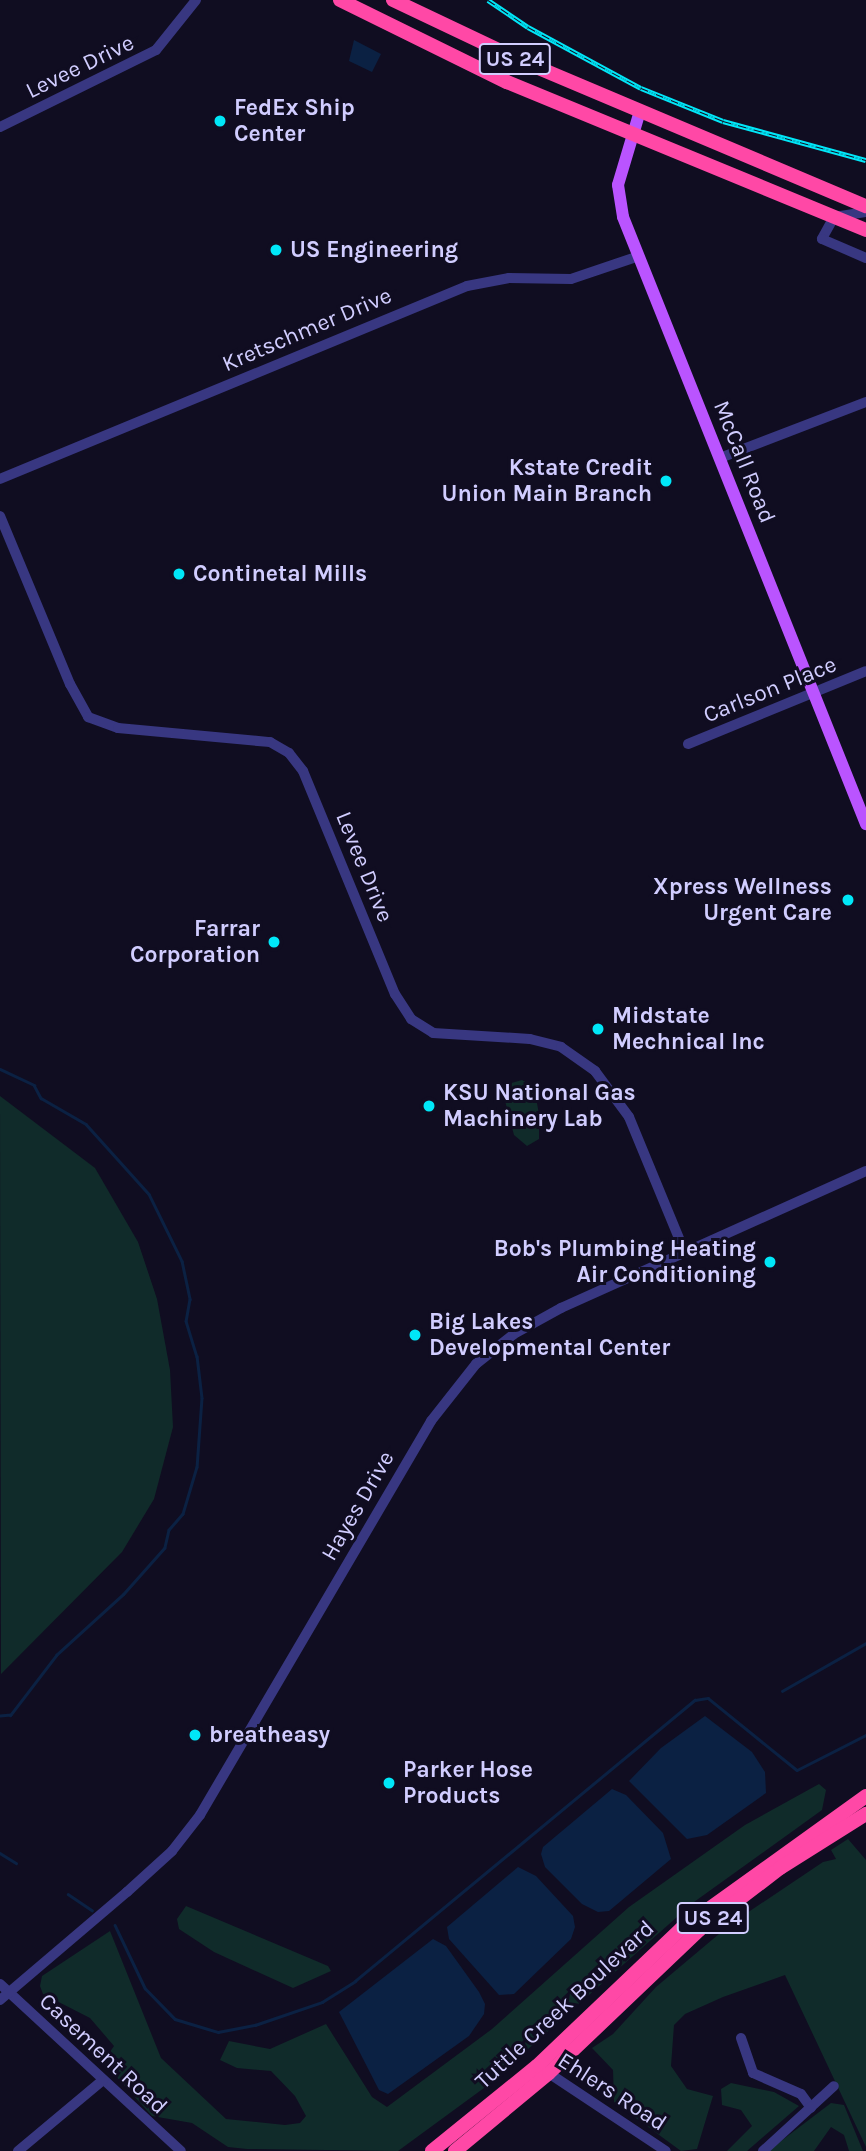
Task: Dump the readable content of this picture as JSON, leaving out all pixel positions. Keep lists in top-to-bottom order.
{
  "streets": {
    "highway": ["US 24", "Tuttle Creek Boulevard"],
    "main road": ["McCall Road"],
    "street": [
      "Levee Drive",
      "Kretschmer Drive",
      "Carlson Place",
      "Hayes Drive",
      "Casement Road",
      "Ehlers Road"
    ]
  },
  "crossings": [
    ["US 24", "McCall Road"],
    ["Levee Drive", "Hayes Drive"],
    ["Kretschmer Drive", "McCall Road"],
    ["McCall Road", "Carlson Place"],
    ["Hayes Drive", "Casement Road"],
    ["Tuttle Creek Boulevard", "Ehlers Road"]
  ],
  "places": [
    "FedEx Ship Center",
    "US Engineering",
    "Kstate Credit Union Main Branch",
    "Continetal Mills",
    "Xpress Wellness Urgent Care",
    "Farrar Corporation",
    "Midstate Mechnical Inc",
    "KSU National Gas Machinery Lab",
    "Bob's Plumbing Heating Air Conditioning",
    "Big Lakes Developmental Center",
    "breatheasy",
    "Parker Hose Products"
  ]
}
